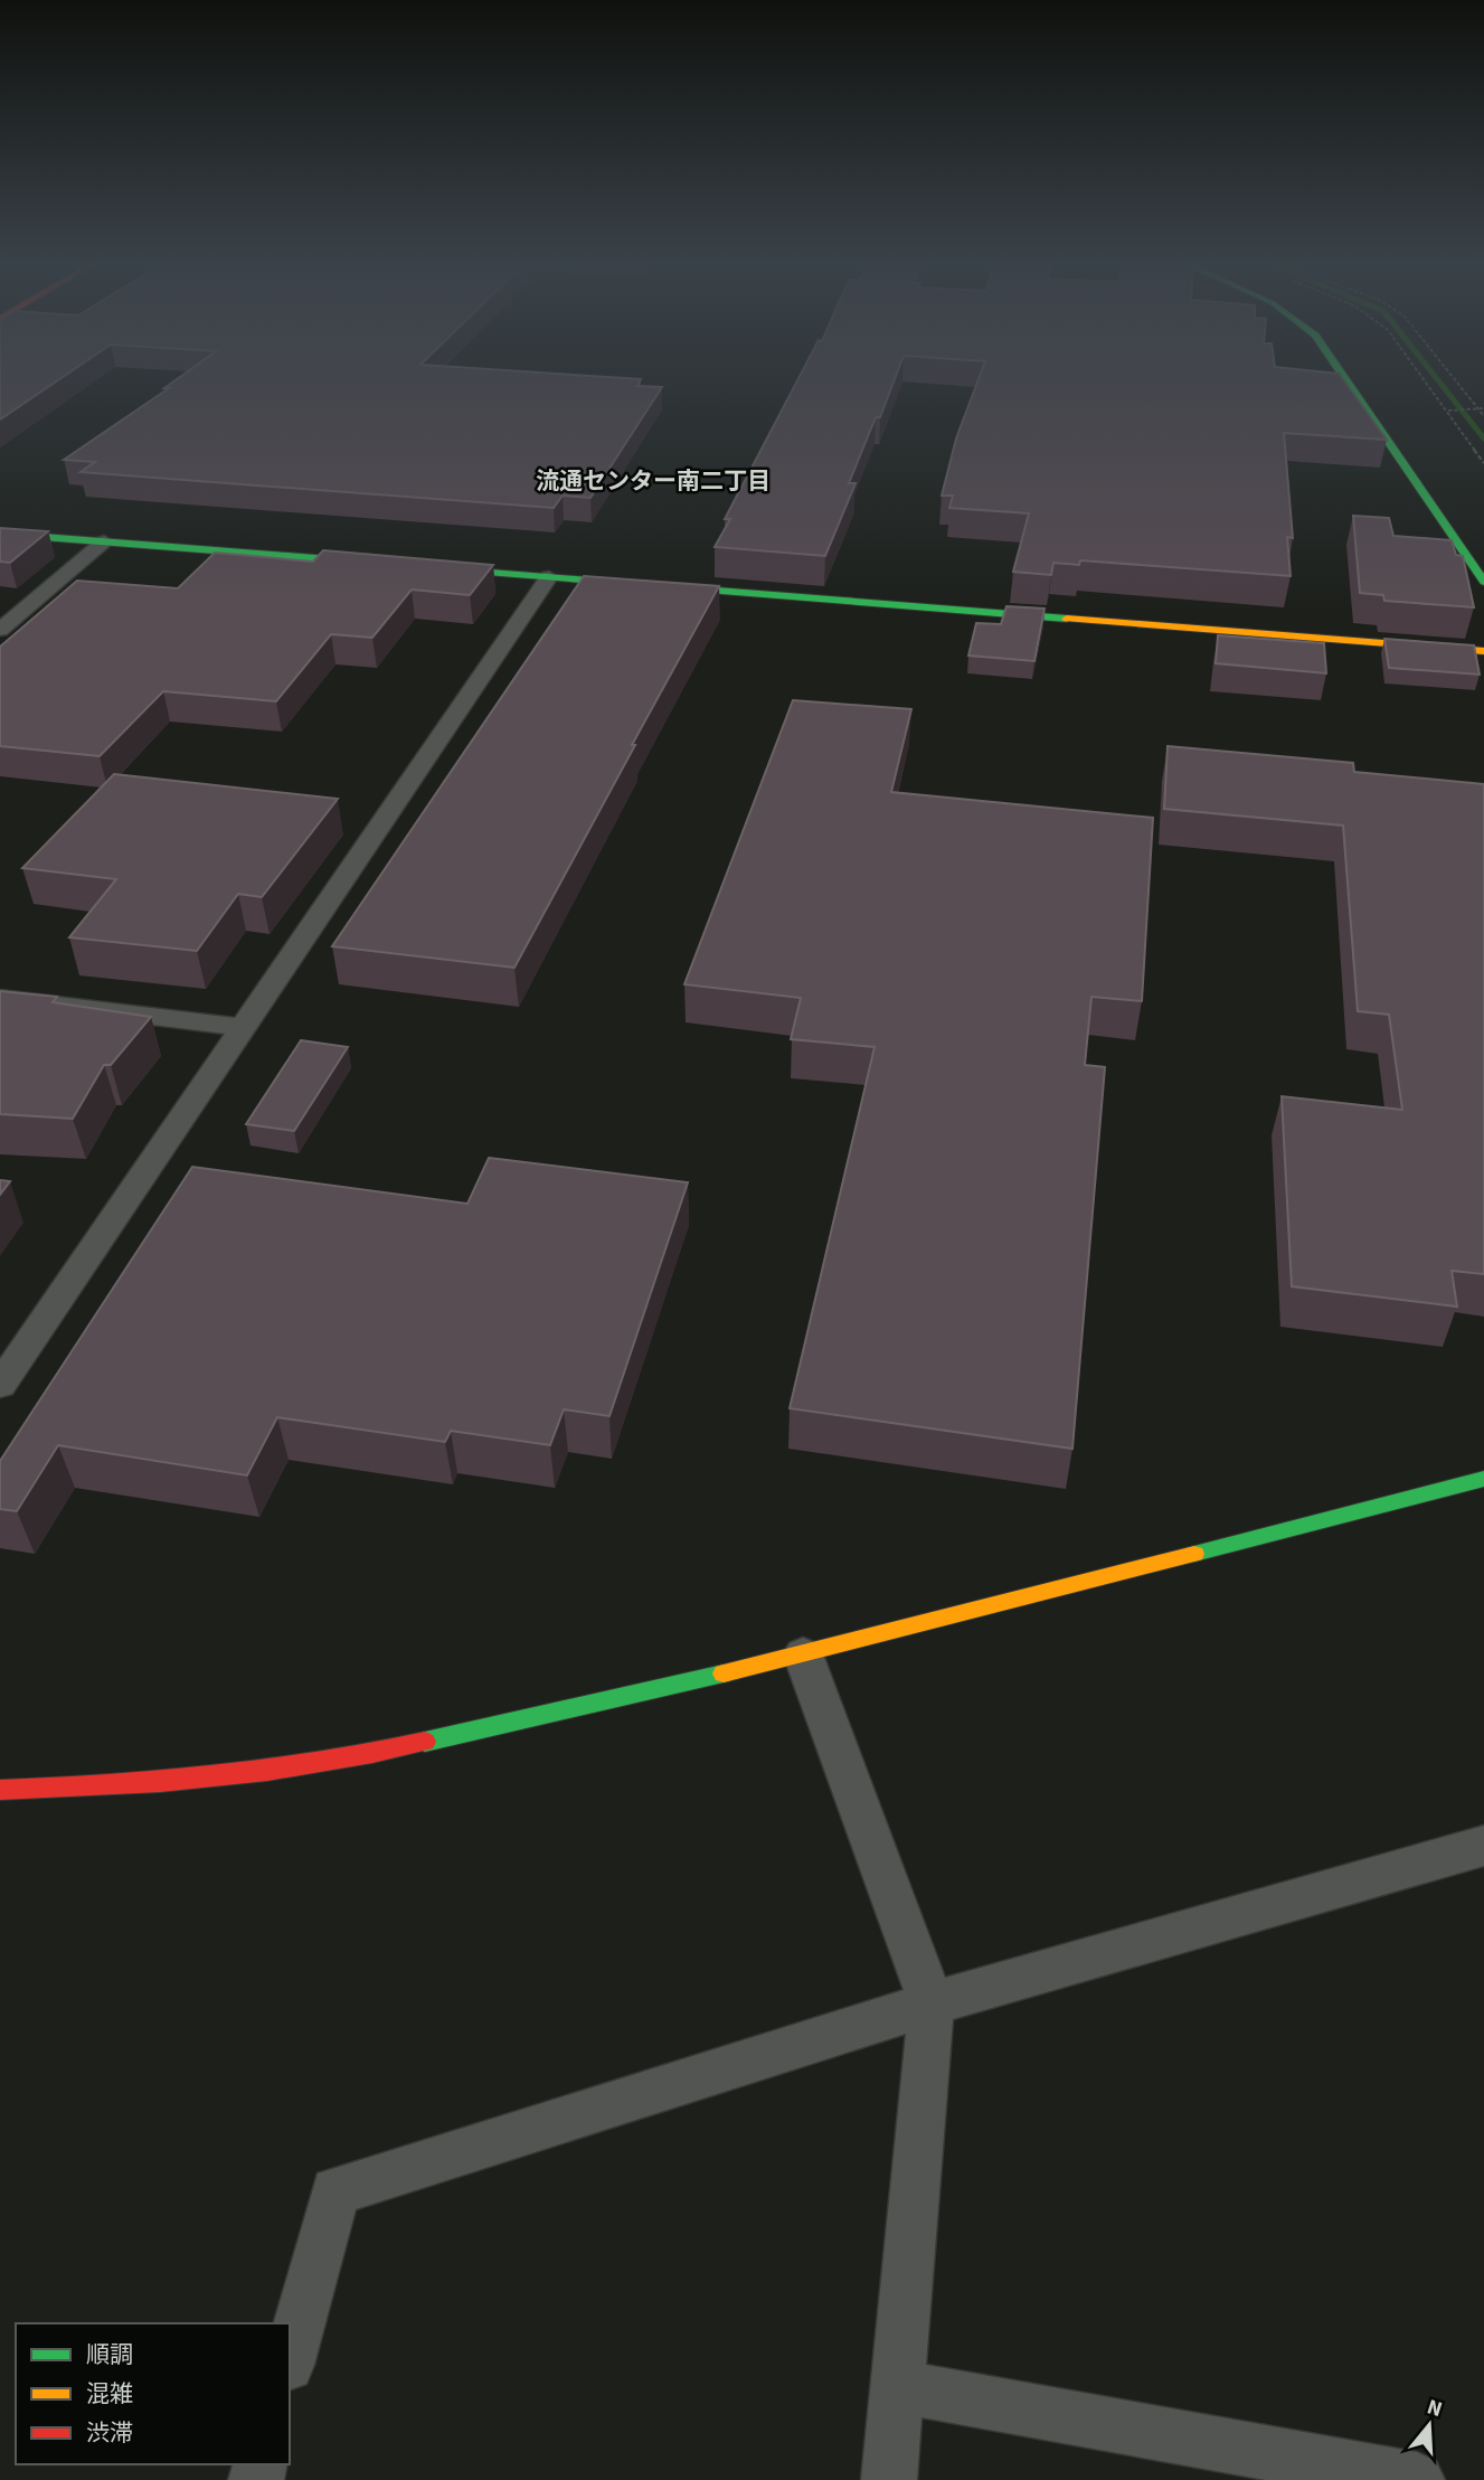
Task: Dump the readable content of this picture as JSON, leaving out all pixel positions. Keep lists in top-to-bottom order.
{
  "districts": ["流通センター南二丁目"],
  "legend": ["順調", "混雑", "渋滞"],
  "north": "top"
}
